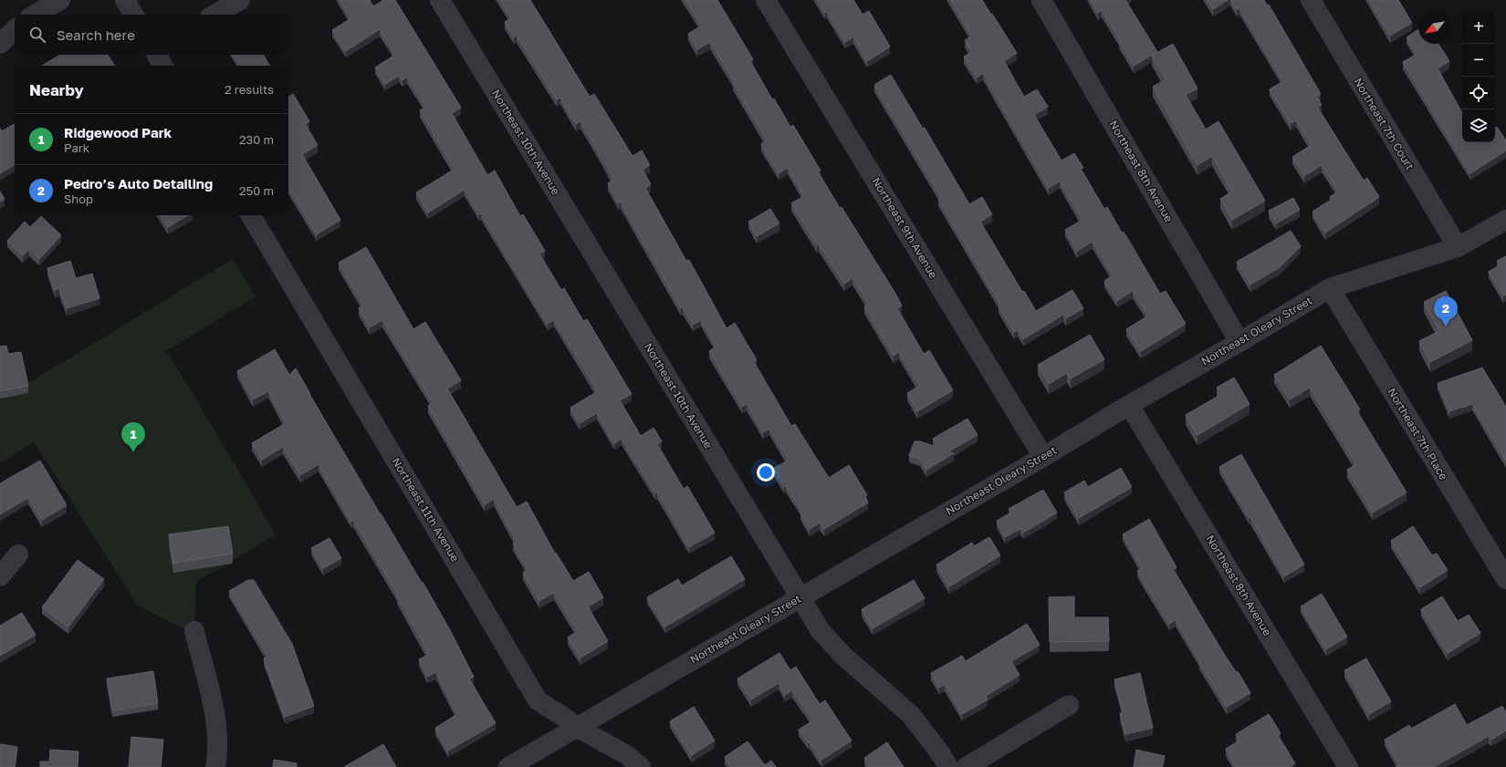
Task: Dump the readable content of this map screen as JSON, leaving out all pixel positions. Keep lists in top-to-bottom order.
{
  "streets": {
    "street": [
      "Northeast 7th Court",
      "Northeast 10th Avenue",
      "Northeast 8th Avenue",
      "Northeast 9th Avenue",
      "Northeast Oleary Street",
      "Northeast 7th Place",
      "Northeast 11th Avenue"
    ]
  },
  "crossings": [
    ["Northeast 7th Court", "Northeast Oleary Street"],
    ["Northeast 10th Avenue", "Northeast Oleary Street"],
    ["Northeast 8th Avenue", "Northeast Oleary Street"],
    ["Northeast 9th Avenue", "Northeast Oleary Street"],
    ["Northeast Oleary Street", "Northeast 7th Place"],
    ["Northeast Oleary Street", "Northeast 11th Avenue"]
  ],
  "north": "bottom left",
  "page": {
    "map_buttons": ["+", "−"],
    "search": "Search here",
    "heading": ["Nearby", "2 results"],
    "list": [
      {
        "mark": "1",
        "name": "Ridgewood Park",
        "note": "Park",
        "value": "230 m"
      },
      {
        "mark": "2",
        "name": "Pedro’s Auto Detailing",
        "note": "Shop",
        "value": "250 m"
      }
    ],
    "pins": ["2", "1"]
  }
}
